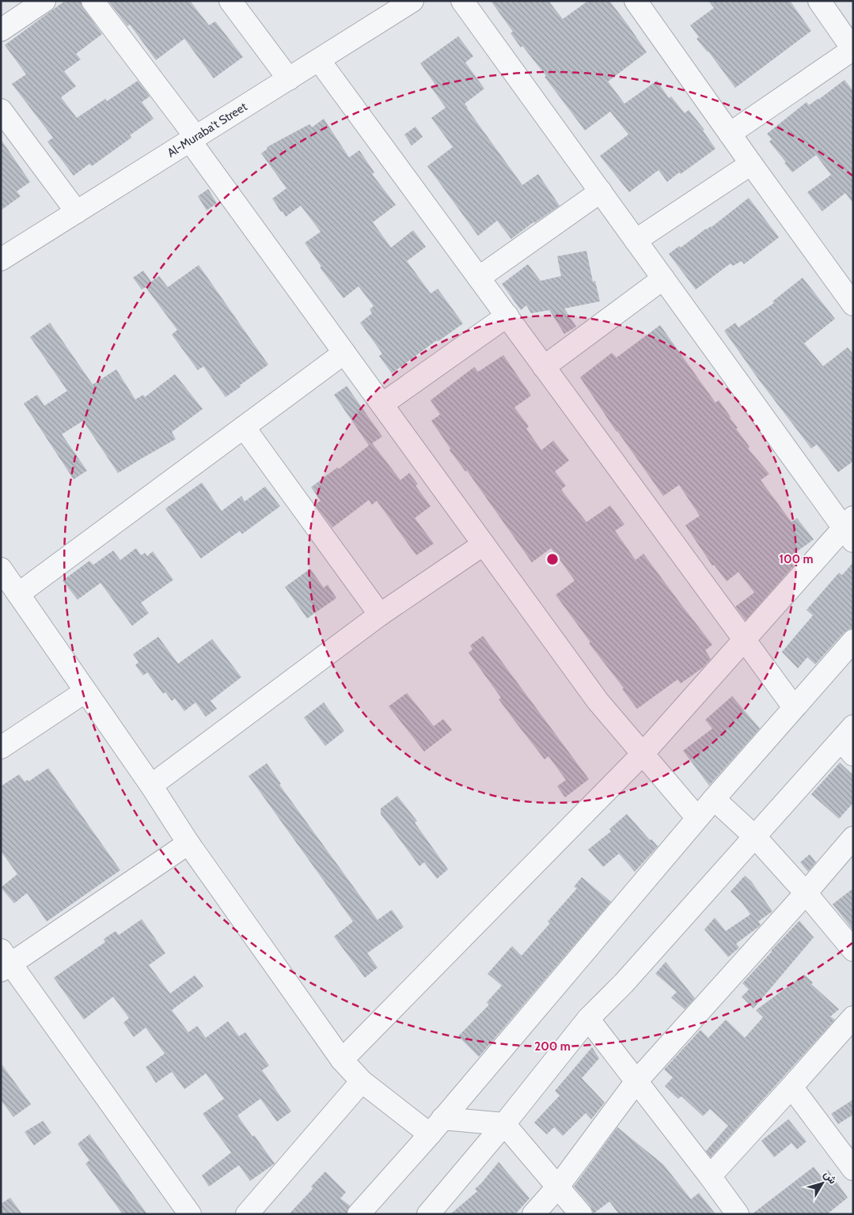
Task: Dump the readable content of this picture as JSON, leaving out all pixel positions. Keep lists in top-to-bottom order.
{
  "streets": {
    "street": ["Al-Muraba't Street"]
  },
  "north": "top right",
  "rings": ["100 m", "200 m"]
}
